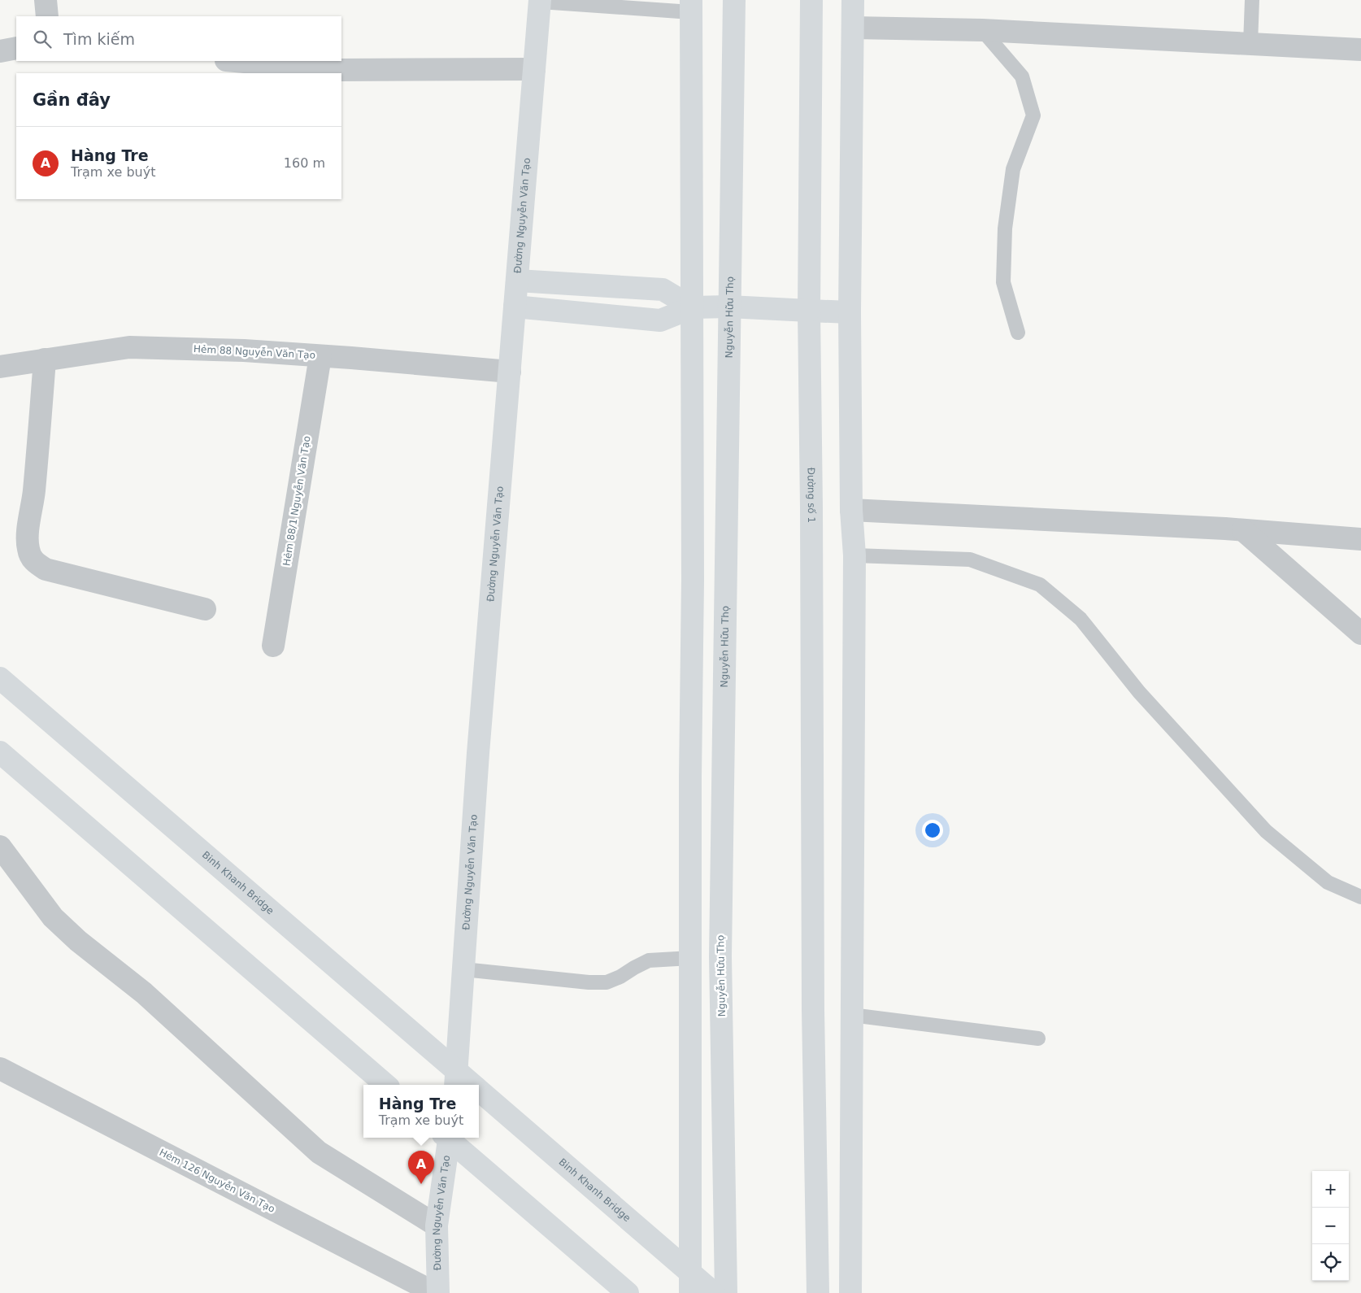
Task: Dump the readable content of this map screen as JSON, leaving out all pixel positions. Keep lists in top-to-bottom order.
{
  "streets": {
    "main road": [
      "Đường Nguyễn Văn Tạo",
      "Nguyễn Hữu Thọ",
      "Đường số 1",
      "Binh Khanh Bridge"
    ],
    "street": ["Hẻm 88 Nguyễn Văn Tạo", "Hẻm 88/1 Nguyễn Văn Tạo", "Hẻm 126 Nguyễn Văn Tạo"]
  },
  "crossings": [
    ["Đường Nguyễn Văn Tạo", "Hẻm 88 Nguyễn Văn Tạo"],
    ["Hẻm 88 Nguyễn Văn Tạo", "Hẻm 88/1 Nguyễn Văn Tạo"]
  ],
  "page": {
    "search": "Tìm kiếm",
    "heading": "Gần đây",
    "list": [
      {
        "mark": "A",
        "name": "Hàng Tre",
        "note": "Trạm xe buýt",
        "value": "160 m"
      }
    ],
    "popup": ["Hàng Tre", "Trạm xe buýt"],
    "pins": "A",
    "map_buttons": ["+", "−"]
  }
}
